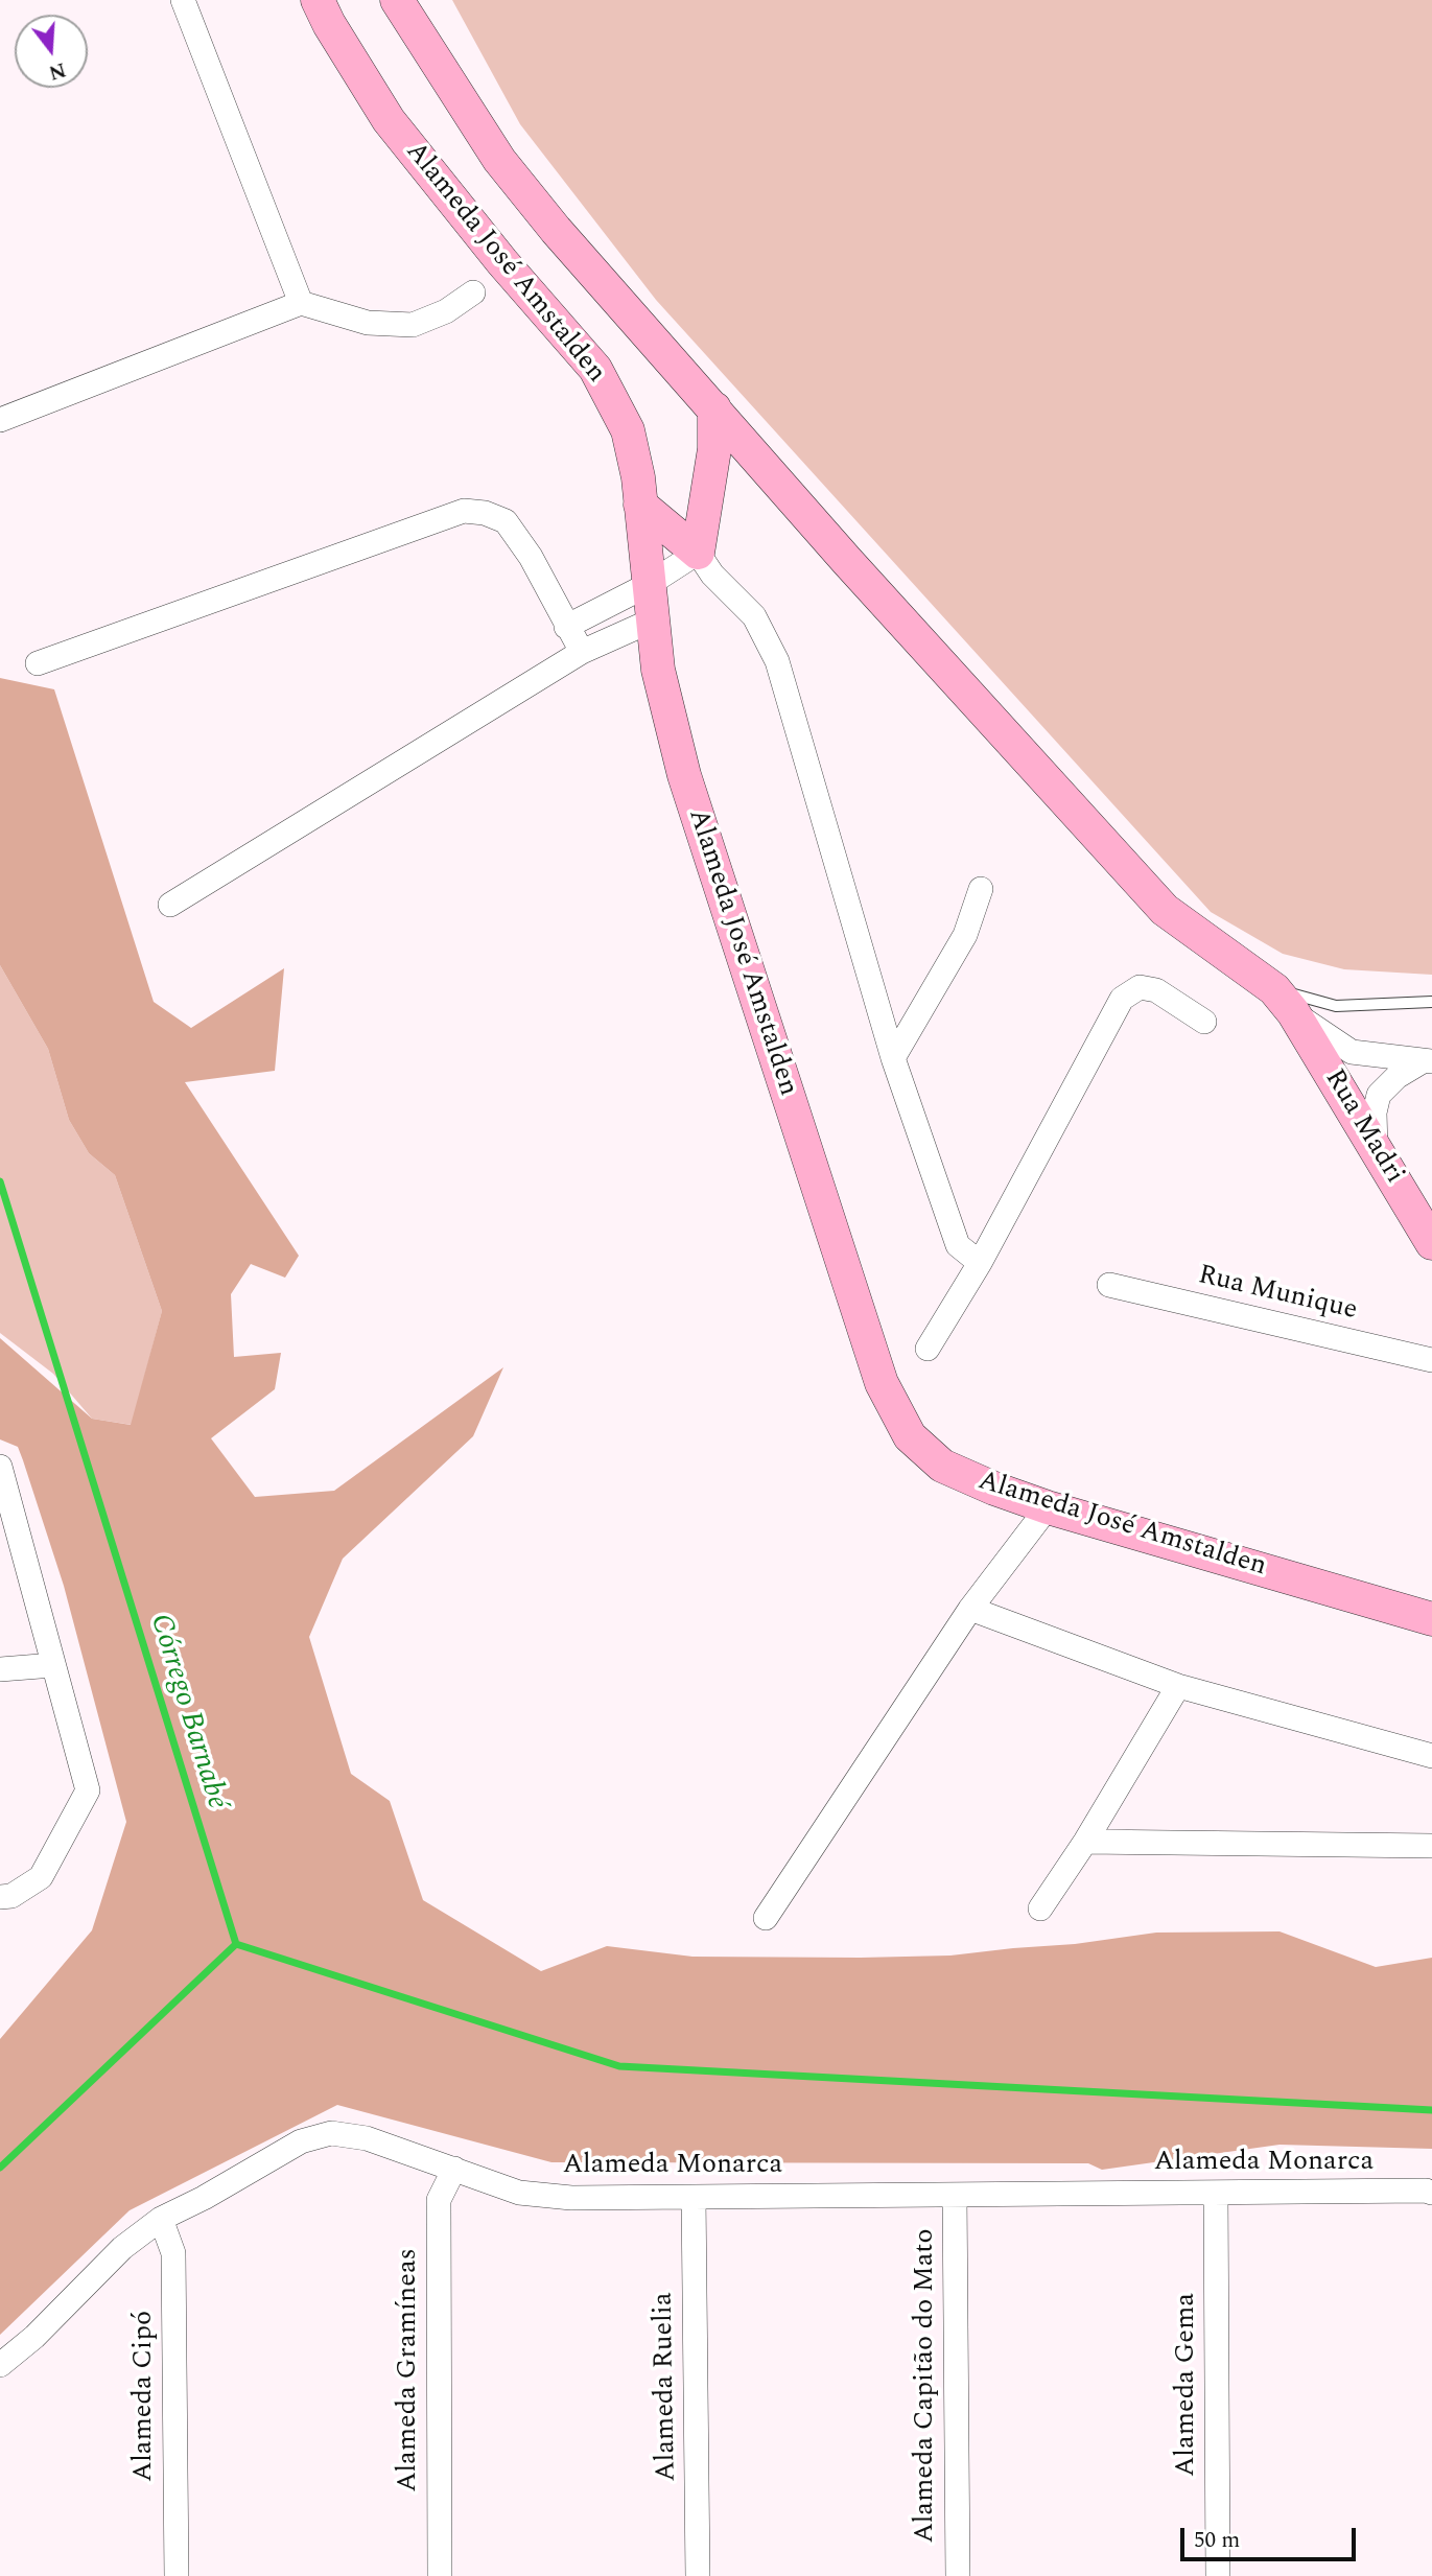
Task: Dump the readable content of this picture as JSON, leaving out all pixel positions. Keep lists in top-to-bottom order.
{
  "streets": {
    "street": [
      "Alameda José Amstalden",
      "Rua Madri",
      "Rua Munique",
      "Alameda Monarca",
      "Alameda Gramíneas",
      "Alameda Gema",
      "Alameda Capitão do Mato",
      "Alameda Ruelia",
      "Alameda Cipó"
    ]
  },
  "crossings": [
    ["Alameda Monarca", "Alameda Gramíneas"],
    ["Alameda Monarca", "Alameda Gema"],
    ["Alameda Monarca", "Alameda Capitão do Mato"],
    ["Alameda Monarca", "Alameda Ruelia"],
    ["Alameda Monarca", "Alameda Cipó"]
  ],
  "water": ["Córrego Barnabé"],
  "scale_bar": "50 m",
  "north": "bottom"
}
